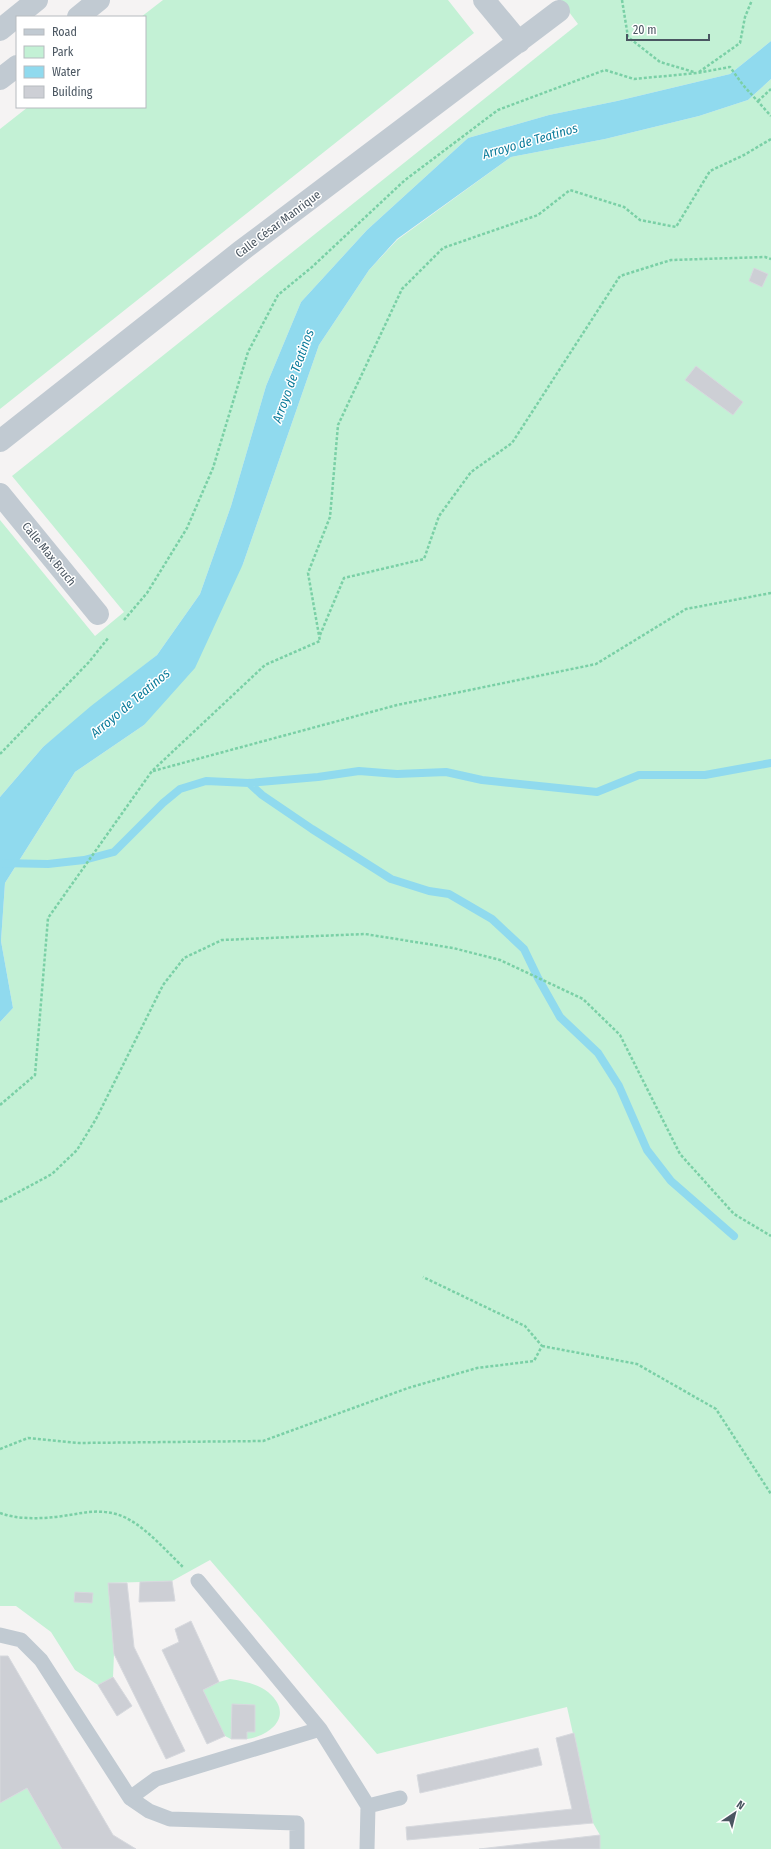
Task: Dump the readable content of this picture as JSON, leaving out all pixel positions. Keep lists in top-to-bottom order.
{
  "streets": {
    "street": ["Calle César Manrique", "Calle Max Bruch"]
  },
  "water": ["Arroyo de Teatinos"],
  "legend": [
    "Road",
    "Park",
    "Water",
    "Building"
  ],
  "scale_bar": "20 m",
  "north": "top right"
}
